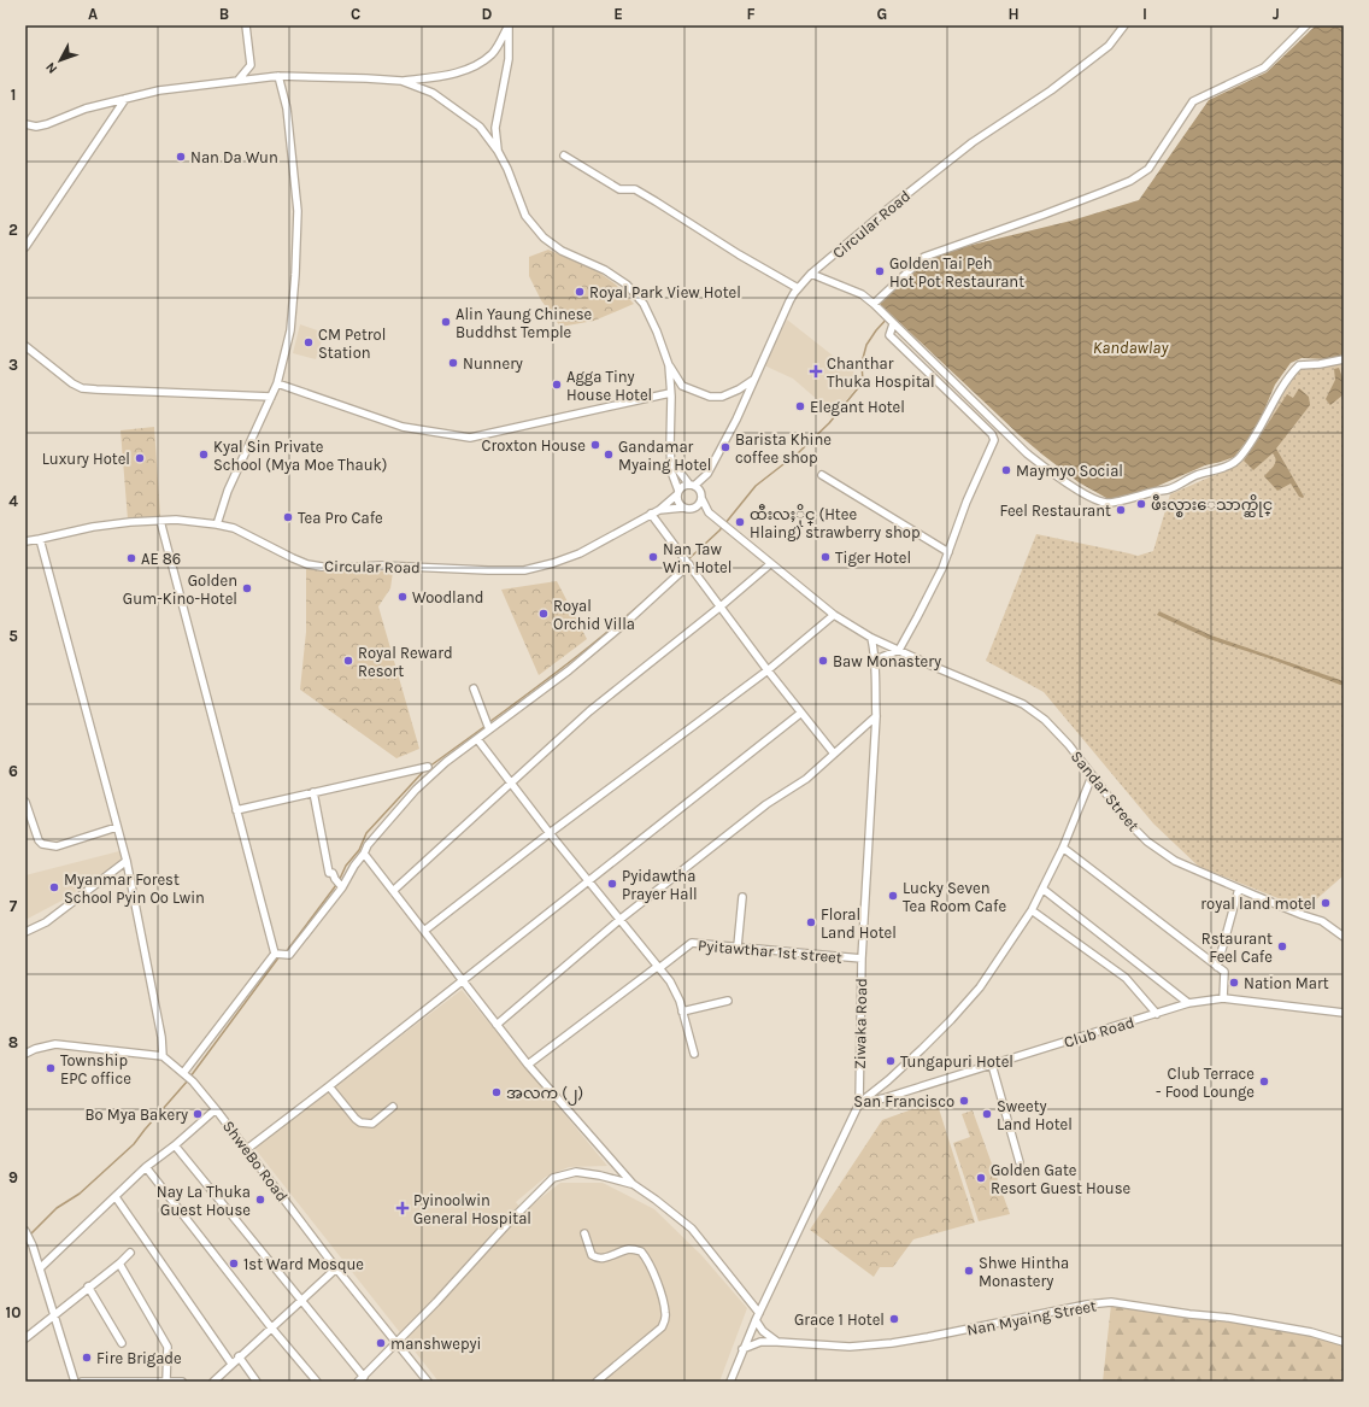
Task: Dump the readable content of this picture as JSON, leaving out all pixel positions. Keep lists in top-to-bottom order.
{
  "streets": {
    "street": [
      "Circular Road",
      "Sandar Street",
      "Pyitawthar 1st street",
      "Ziwaka Road",
      "Club Road",
      "ShweBo Road",
      "Nan Myaing Street"
    ]
  },
  "crossings": [
    ["Sandar Street", "Ziwaka Road"],
    ["Pyitawthar 1st street", "Ziwaka Road"],
    ["Ziwaka Road", "Club Road"],
    ["Ziwaka Road", "Nan Myaing Street"]
  ],
  "water": ["Kandawlay"],
  "places": {
    "other": [
      "Nan Da Wun",
      "Golden Tai Peh Hot Pot Restaurant",
      "Royal Park View Hotel",
      "Alin Yaung Chinese Buddhst Temple",
      "CM Petrol Station",
      "Nunnery",
      "Agga Tiny House Hotel",
      "Elegant Hotel",
      "Croxton House",
      "Barista Khine coffee shop",
      "Kyal Sin Private School (Mya Moe Thauk)",
      "Gandamar Myaing Hotel",
      "Luxury Hotel",
      "Maymyo Social",
      "ဖီးလ္စားေသာက္ဆိုင္",
      "Feel Restaurant",
      "Tea Pro Cafe",
      "ထီးလႈိုင္ (Htee Hlaing) strawberry shop",
      "Nan Taw Win Hotel",
      "Tiger Hotel",
      "AE 86",
      "Golden Gum-Kino-Hotel",
      "Woodland",
      "Royal Orchid Villa",
      "Royal Reward Resort",
      "Baw Monastery",
      "Pyidawtha Prayer Hall",
      "Myanmar Forest School Pyin Oo Lwin",
      "Lucky Seven Tea Room Cafe",
      "royal land motel",
      "Floral Land Hotel",
      "Rstaurant Feel Cafe",
      "Nation Mart",
      "Tungapuri Hotel",
      "Township EPC office",
      "Club Terrace - Food Lounge",
      "အလက (၂)",
      "San Francisco",
      "Bo Mya Bakery",
      "Sweety Land Hotel",
      "Golden Gate Resort Guest House",
      "Nay La Thuka Guest House",
      "1st Ward Mosque",
      "Shwe Hintha Monastery",
      "Grace 1 Hotel",
      "manshwepyi",
      "Fire Brigade"
    ],
    "health": ["Chanthar Thuka Hospital", "Pyinoolwin General Hospital"]
  },
  "north": "bottom left",
  "grid": {
    "columns": [
      "A",
      "B",
      "C",
      "D",
      "E",
      "F",
      "G",
      "H",
      "I",
      "J"
    ],
    "rows": [
      "1",
      "2",
      "3",
      "4",
      "5",
      "6",
      "7",
      "8",
      "9",
      "10"
    ]
  }
}
